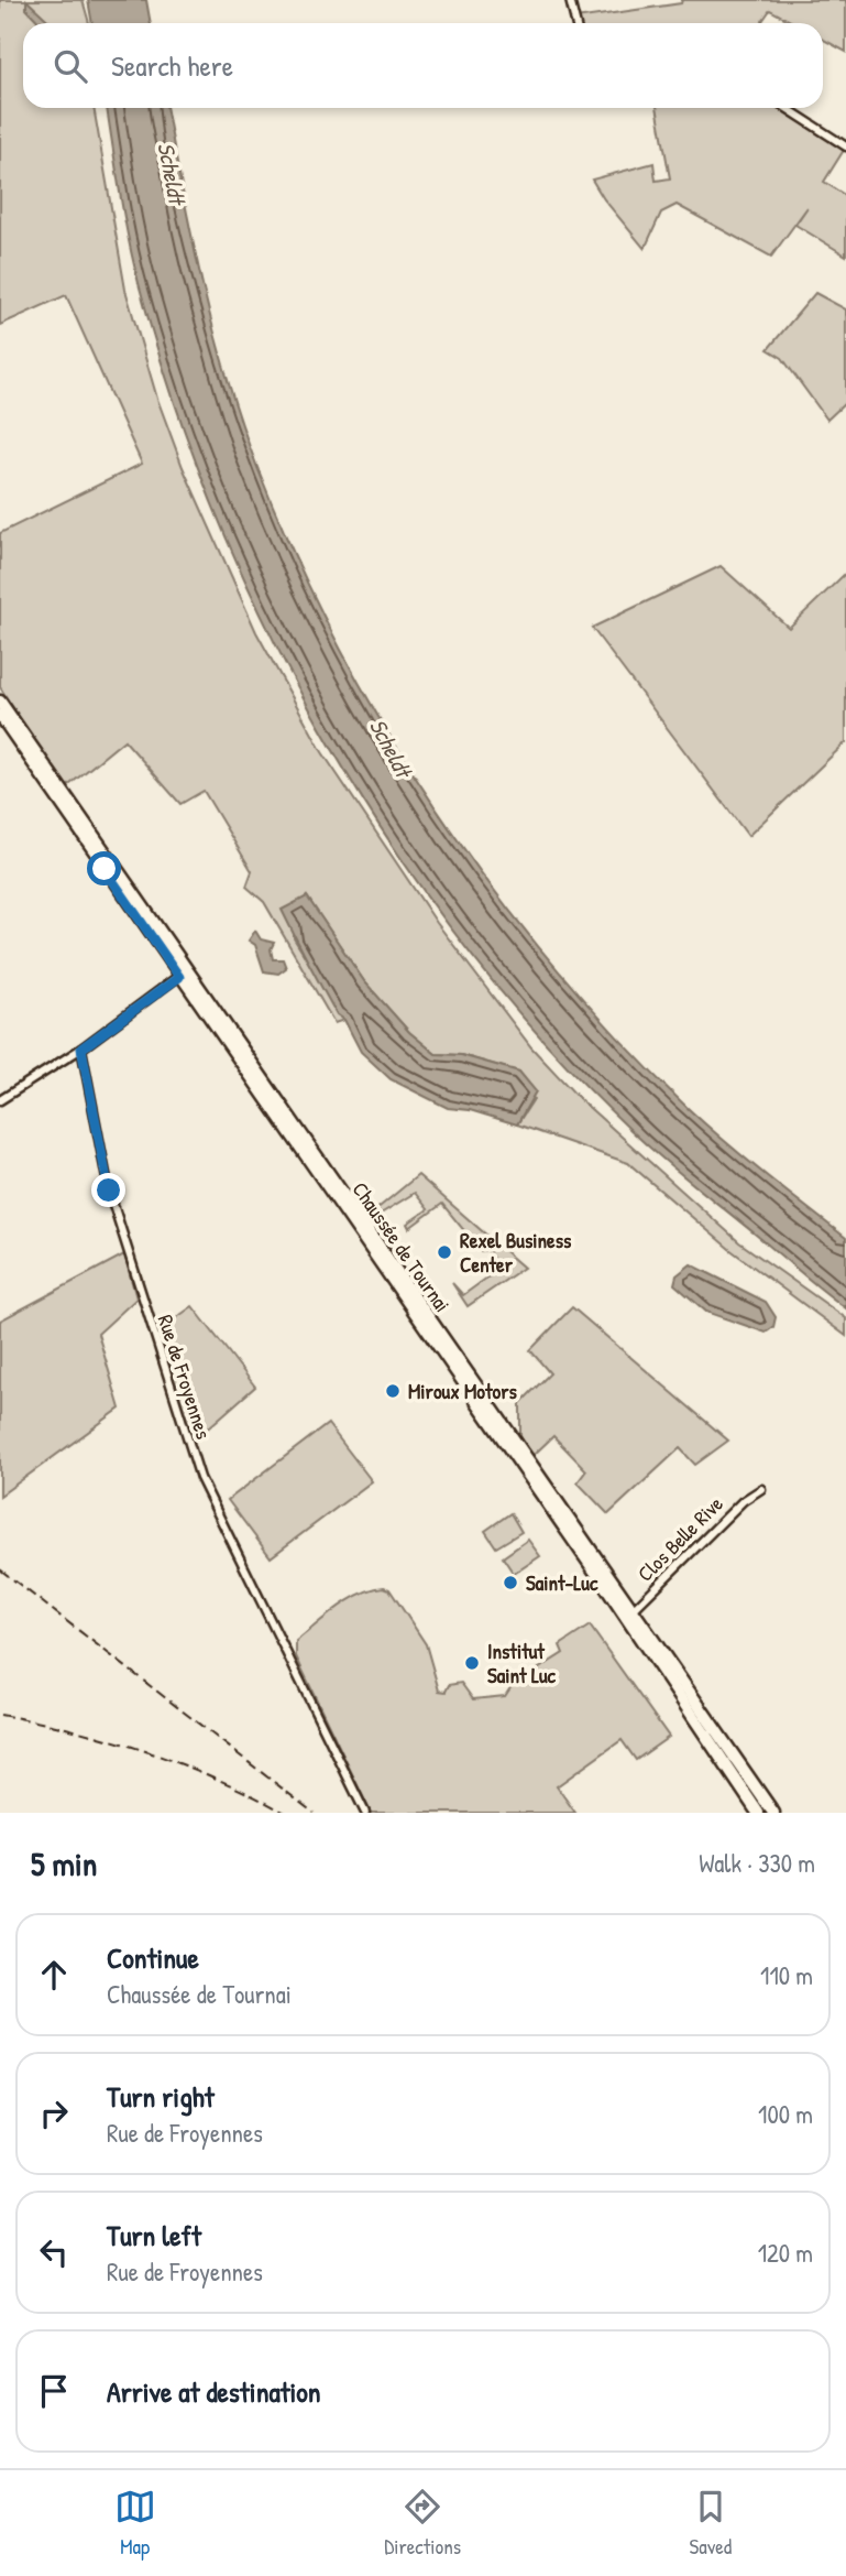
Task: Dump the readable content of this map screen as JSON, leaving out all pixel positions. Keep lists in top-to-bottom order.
{
  "streets": {
    "main road": ["Chaussée de Tournai"],
    "street": ["Rue de Froyennes", "Clos Belle Rive"]
  },
  "crossings": [
    ["Chaussée de Tournai", "Clos Belle Rive"]
  ],
  "water": ["Scheldt"],
  "places": [
    "Rexel Business Center",
    "Miroux Motors",
    "Saint-Luc",
    "Institut Saint Luc"
  ],
  "page": {
    "search": "Search here",
    "heading": ["5 min", "Walk · 330 m"],
    "list": [
      ["Continue", "Chaussée de Tournai", "110 m"],
      ["Turn right", "Rue de Froyennes", "100 m"],
      ["Turn left", "Rue de Froyennes", "120 m"],
      "Arrive at destination"
    ],
    "nav": ["Map", "Directions", "Saved"]
  }
}
